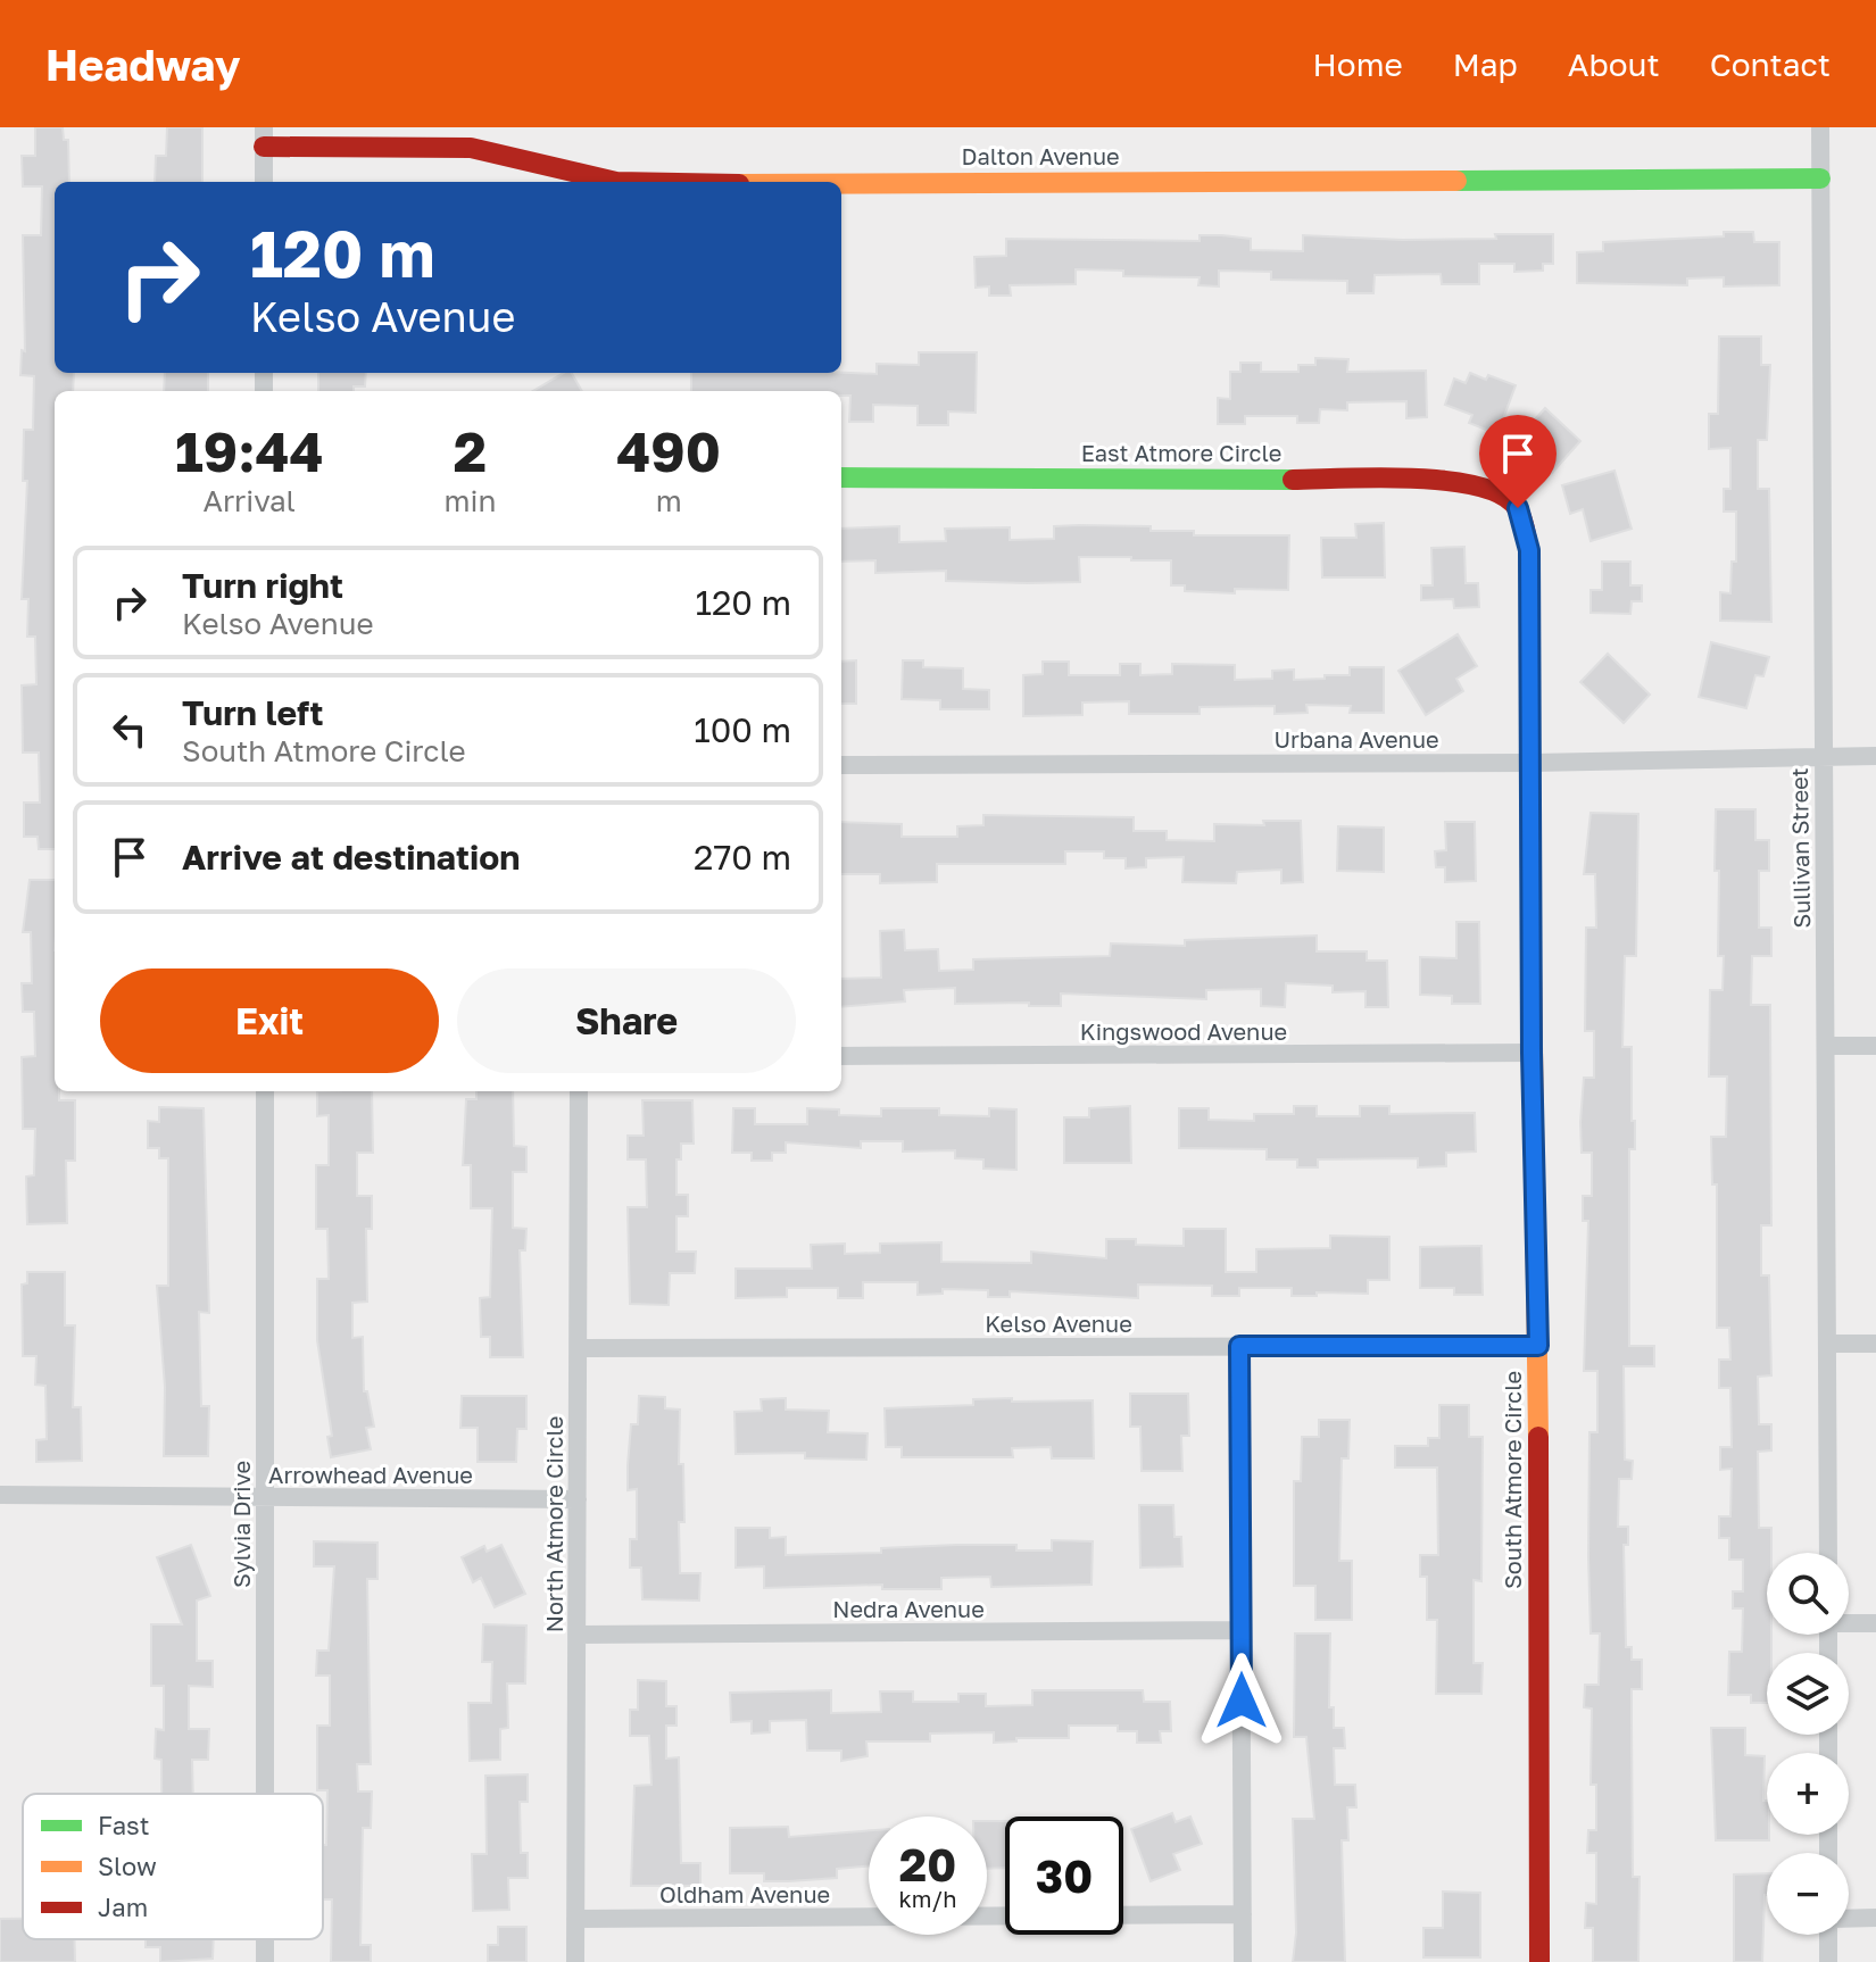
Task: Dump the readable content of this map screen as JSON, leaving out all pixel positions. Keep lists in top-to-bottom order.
{
  "streets": {
    "street": [
      "Dalton Avenue",
      "East Atmore Circle",
      "Urbana Avenue",
      "Sullivan Street",
      "Kingswood Avenue",
      "Kelso Avenue",
      "Arrowhead Avenue",
      "South Atmore Circle",
      "Sylvia Drive",
      "North Atmore Circle",
      "Nedra Avenue",
      "Oldham Avenue"
    ]
  },
  "crossings": [
    ["Dalton Avenue", "Sullivan Street"],
    ["East Atmore Circle", "South Atmore Circle"],
    ["Urbana Avenue", "Sullivan Street"],
    ["Urbana Avenue", "South Atmore Circle"],
    ["Kingswood Avenue", "South Atmore Circle"],
    ["Kelso Avenue", "South Atmore Circle"],
    ["Kelso Avenue", "North Atmore Circle"],
    ["Arrowhead Avenue", "Sylvia Drive"],
    ["Arrowhead Avenue", "North Atmore Circle"],
    ["North Atmore Circle", "Nedra Avenue"],
    ["North Atmore Circle", "Oldham Avenue"]
  ],
  "legend": ["Fast", "Slow", "Jam"],
  "page": {
    "header": "Headway",
    "nav": [
      "Home",
      "Map",
      "About",
      "Contact"
    ],
    "turn": ["120 m", "Kelso Avenue"],
    "eta": [
      "19:44",
      "Arrival",
      "2",
      "min",
      "490",
      "m"
    ],
    "list": [
      {
        "name": "Turn right",
        "note": "Kelso Avenue",
        "value": "120 m"
      },
      {
        "name": "Turn left",
        "note": "South Atmore Circle",
        "value": "100 m"
      },
      {
        "name": "Arrive at destination",
        "value": "270 m"
      }
    ],
    "buttons": ["Exit", "Share"],
    "map_buttons": ["+", "−"],
    "speed": "20 km/h",
    "limit": "30"
  }
}
